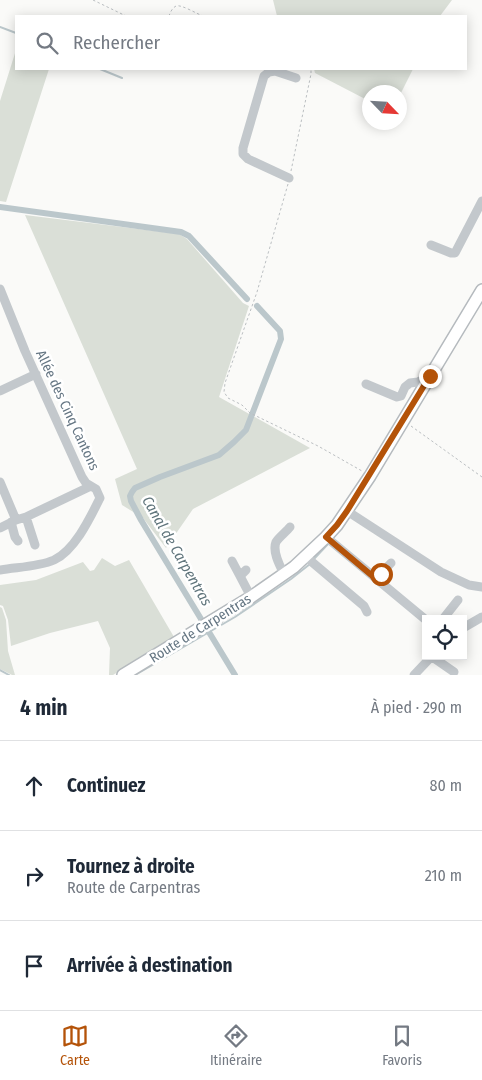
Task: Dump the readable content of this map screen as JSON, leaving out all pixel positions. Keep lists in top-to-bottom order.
{
  "streets": {
    "main road": ["Route de Carpentras"],
    "street": ["Allée des Cinq Cantons"]
  },
  "water": ["Canal de Carpentras"],
  "north": "bottom right",
  "page": {
    "search": "Rechercher",
    "heading": ["4 min", "À pied · 290 m"],
    "list": [
      ["Continuez", "80 m"],
      ["Tournez à droite", "Route de Carpentras", "210 m"],
      "Arrivée à destination"
    ],
    "nav": ["Carte", "Itinéraire", "Favoris"]
  }
}
